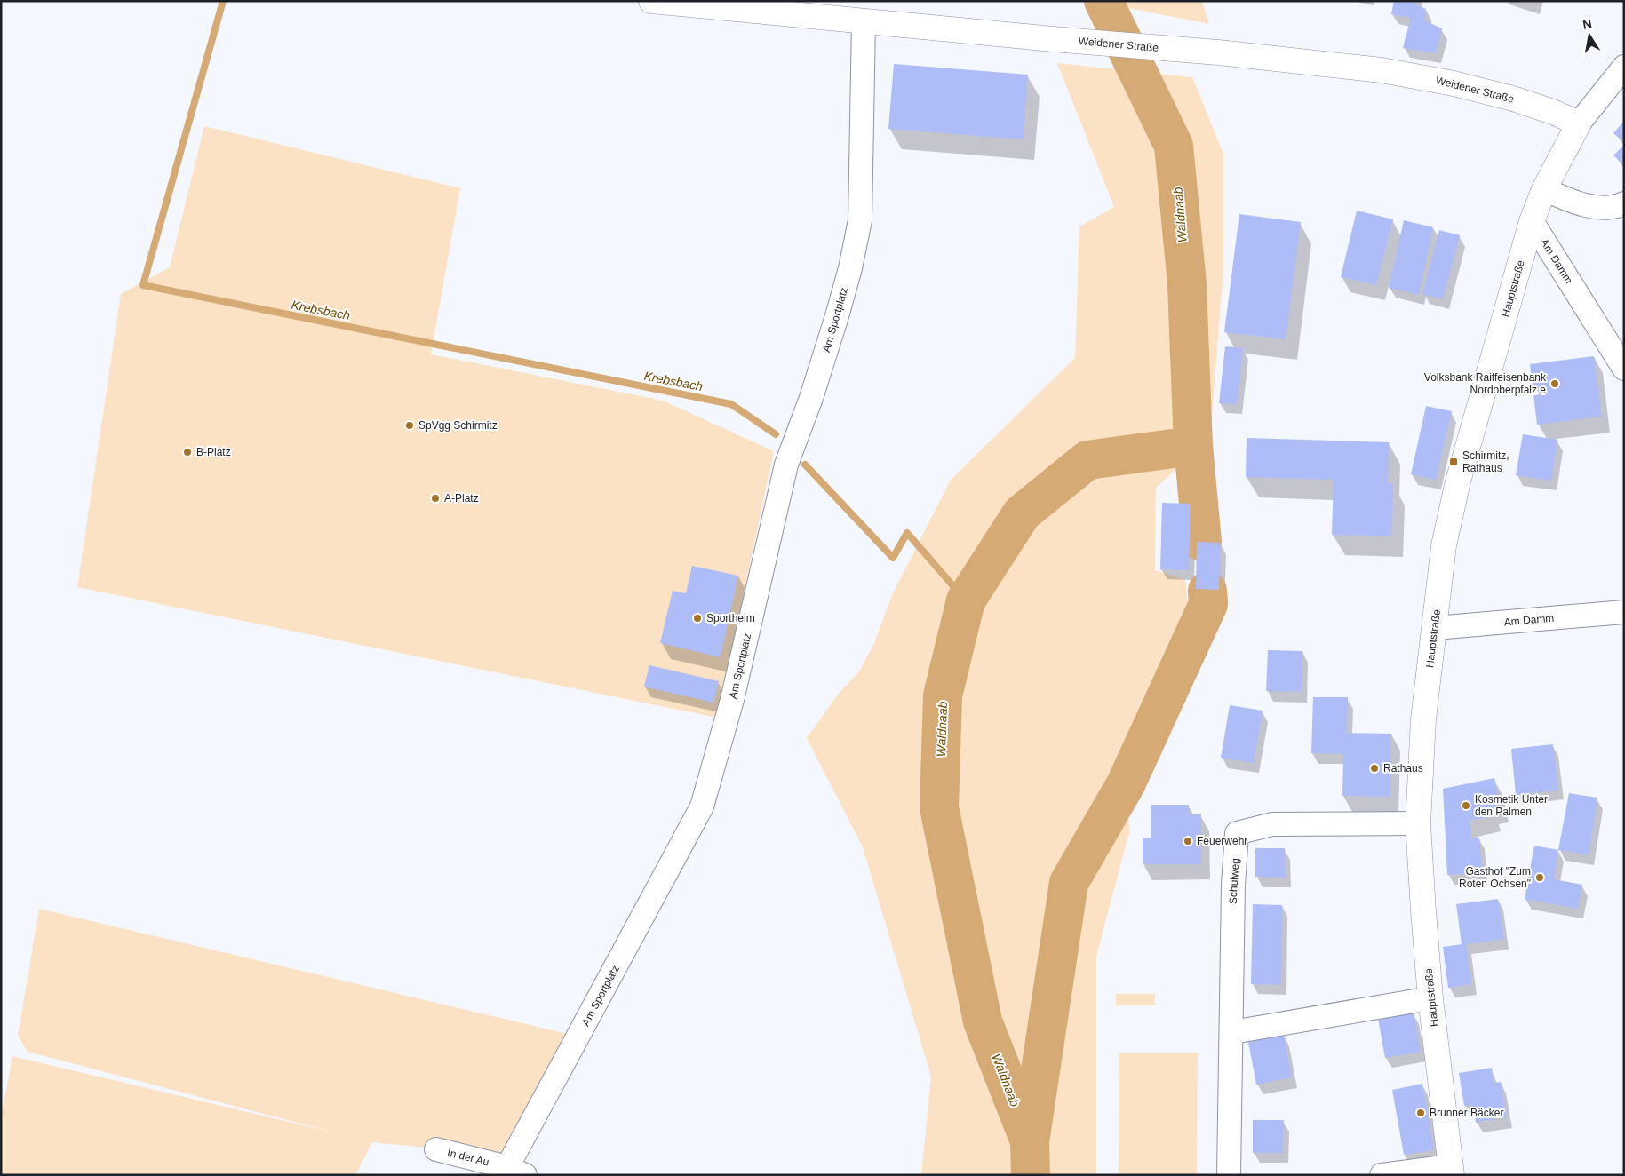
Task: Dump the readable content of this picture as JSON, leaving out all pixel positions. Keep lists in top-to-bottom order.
{
  "streets": {
    "street": [
      "Weidener Straße",
      "Am Damm",
      "Hauptstraße",
      "Am Sportplatz",
      "Schulweg",
      "In der Au"
    ]
  },
  "crossings": [
    ["Weidener Straße", "Hauptstraße"],
    ["Weidener Straße", "Am Sportplatz"],
    ["Am Damm", "Hauptstraße"],
    ["Hauptstraße", "Schulweg"],
    ["Am Sportplatz", "In der Au"]
  ],
  "water": ["Waldnaab", "Krebsbach"],
  "places": {
    "other": [
      "Volksbank Raiffeisenbank Nordoberpfalz e",
      "SpVgg Schirmitz",
      "B-Platz",
      "A-Platz",
      "Sportheim",
      "Rathaus",
      "Kosmetik Unter den Palmen",
      "Feuerwehr",
      "Gasthof \"Zum Roten Ochsen\"",
      "Brunner Bäcker"
    ],
    "transit": ["Schirmitz, Rathaus"]
  },
  "north": "top"
}
